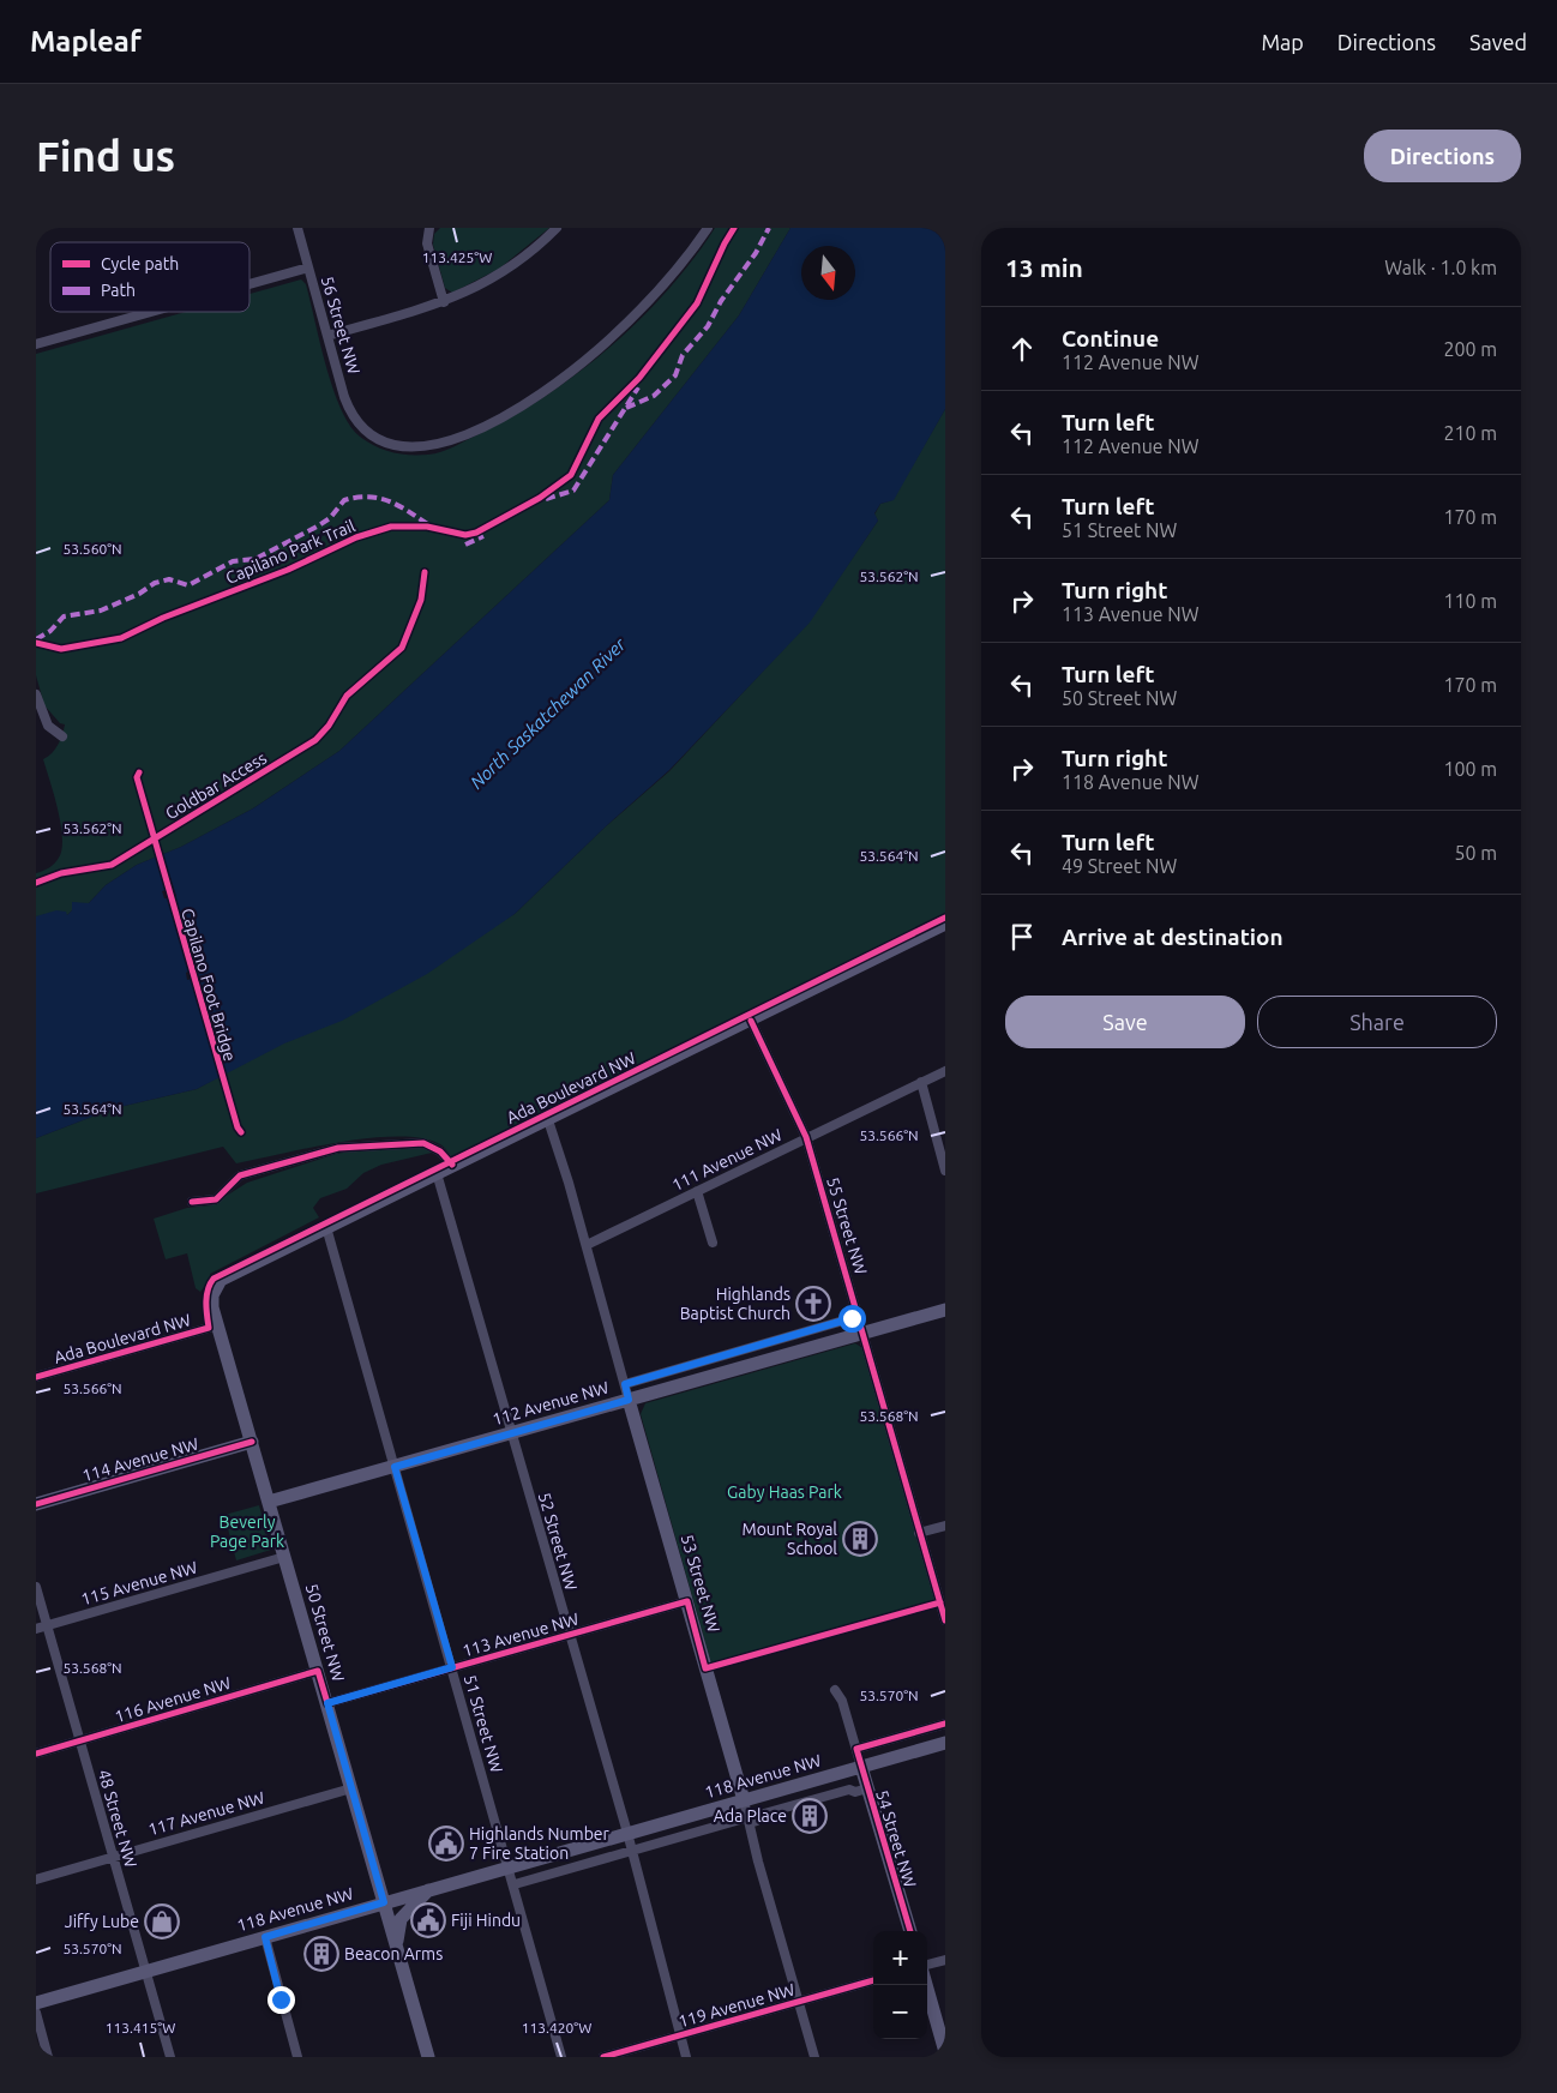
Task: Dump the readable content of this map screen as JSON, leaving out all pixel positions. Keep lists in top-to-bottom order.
{
  "streets": {
    "main road": [
      "Ada Boulevard NW",
      "112 Avenue NW",
      "114 Avenue NW",
      "53 Street NW",
      "50 Street NW",
      "118 Avenue NW",
      "54 Street NW"
    ],
    "street": [
      "56 Street NW",
      "111 Avenue NW",
      "55 Street NW",
      "52 Street NW",
      "115 Avenue NW",
      "113 Avenue NW",
      "116 Avenue NW",
      "51 Street NW",
      "117 Avenue NW",
      "48 Street NW",
      "119 Avenue NW"
    ],
    "cycle path": ["Capilano Park Trail", "Goldbar Access", "Capilano Foot Bridge"]
  },
  "crossings": [
    ["Ada Boulevard NW", "55 Street NW"],
    ["Ada Boulevard NW", "52 Street NW"],
    ["Ada Boulevard NW", "53 Street NW"],
    ["Ada Boulevard NW", "50 Street NW"],
    ["Ada Boulevard NW", "51 Street NW"],
    ["111 Avenue NW", "55 Street NW"],
    ["111 Avenue NW", "53 Street NW"],
    ["55 Street NW", "112 Avenue NW"],
    ["112 Avenue NW", "52 Street NW"],
    ["112 Avenue NW", "53 Street NW"],
    ["112 Avenue NW", "50 Street NW"],
    ["112 Avenue NW", "51 Street NW"],
    ["114 Avenue NW", "50 Street NW"],
    ["52 Street NW", "113 Avenue NW"],
    ["52 Street NW", "118 Avenue NW"],
    ["52 Street NW", "119 Avenue NW"],
    ["115 Avenue NW", "50 Street NW"],
    ["115 Avenue NW", "48 Street NW"],
    ["53 Street NW", "113 Avenue NW"],
    ["53 Street NW", "118 Avenue NW"],
    ["53 Street NW", "119 Avenue NW"],
    ["50 Street NW", "113 Avenue NW"],
    ["50 Street NW", "116 Avenue NW"],
    ["50 Street NW", "118 Avenue NW"],
    ["50 Street NW", "117 Avenue NW"],
    ["113 Avenue NW", "51 Street NW"],
    ["116 Avenue NW", "48 Street NW"],
    ["51 Street NW", "118 Avenue NW"],
    ["118 Avenue NW", "48 Street NW"],
    ["118 Avenue NW", "54 Street NW"],
    ["117 Avenue NW", "48 Street NW"]
  ],
  "water": ["North Saskatchewan River"],
  "parks": ["Gaby Haas Park", "Beverly Page Park"],
  "places": {
    "church": ["Highlands Baptist Church"],
    "building": ["Mount Royal School", "Ada Place", "Beacon Arms"],
    "public building": ["Highlands Number 7 Fire Station", "Fiji Hindu"],
    "shop": ["Jiffy Lube"]
  },
  "legend": ["Cycle path", "Path"],
  "north": "bottom",
  "page": {
    "header": "Mapleaf",
    "nav": ["Map", "Directions", "Saved"],
    "buttons": [
      "Directions",
      ["Save", "Share"]
    ],
    "title": "Find us",
    "heading": ["13 min", "Walk · 1.0 km"],
    "list": [
      ["Continue", "112 Avenue NW", "200 m"],
      ["Turn left", "112 Avenue NW", "210 m"],
      ["Turn left", "51 Street NW", "170 m"],
      ["Turn right", "113 Avenue NW", "110 m"],
      ["Turn left", "50 Street NW", "170 m"],
      ["Turn right", "118 Avenue NW", "100 m"],
      ["Turn left", "49 Street NW", "50 m"],
      "Arrive at destination"
    ],
    "map_buttons": ["+", "−"]
  },
  "coordinates": [
    "113.425°W",
    "53.560°N",
    "53.562°N",
    "53.564°N",
    "53.566°N",
    "53.568°N",
    "53.570°N",
    "113.415°W",
    "113.420°W"
  ]
}
